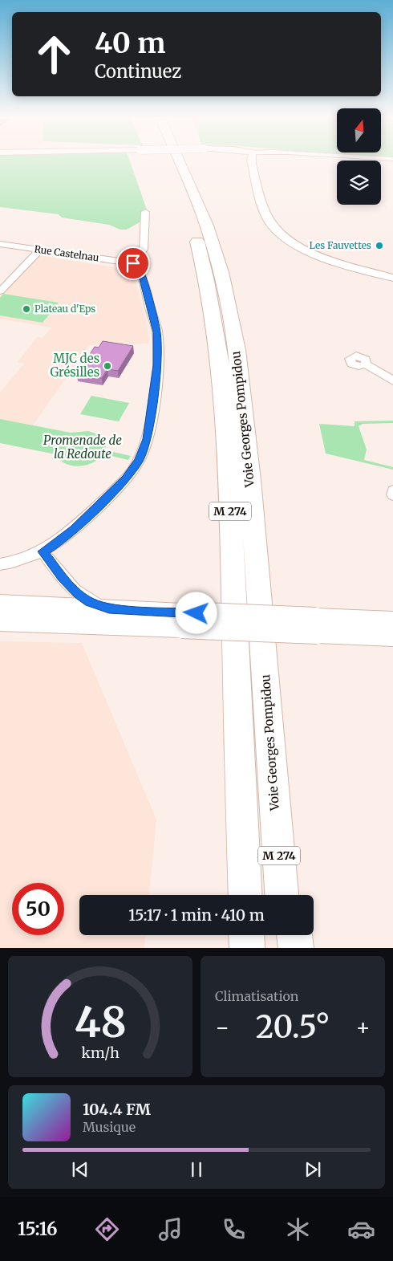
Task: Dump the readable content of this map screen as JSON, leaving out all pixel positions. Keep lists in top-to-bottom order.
{
  "streets": {
    "highway": ["Voie Georges Pompidou", "M 274"],
    "street": ["Rue Castelnau"]
  },
  "parks": ["Promenade de la Redoute"],
  "places": ["Les Fauvettes", "Plateau d'Eps", "MJC des Grésilles"],
  "north": "top",
  "page": {
    "turn": ["40 m", "Continuez"],
    "limit": "50",
    "trip": "15:17 · 1 min · 410 m",
    "tile": "Climatisation",
    "heat": ["−", "20.5°", "+"],
    "song": ["104.4 FM", "Musique"],
    "tabs": "15:16",
    "gauge": ["48", "km/h"]
  }
}
